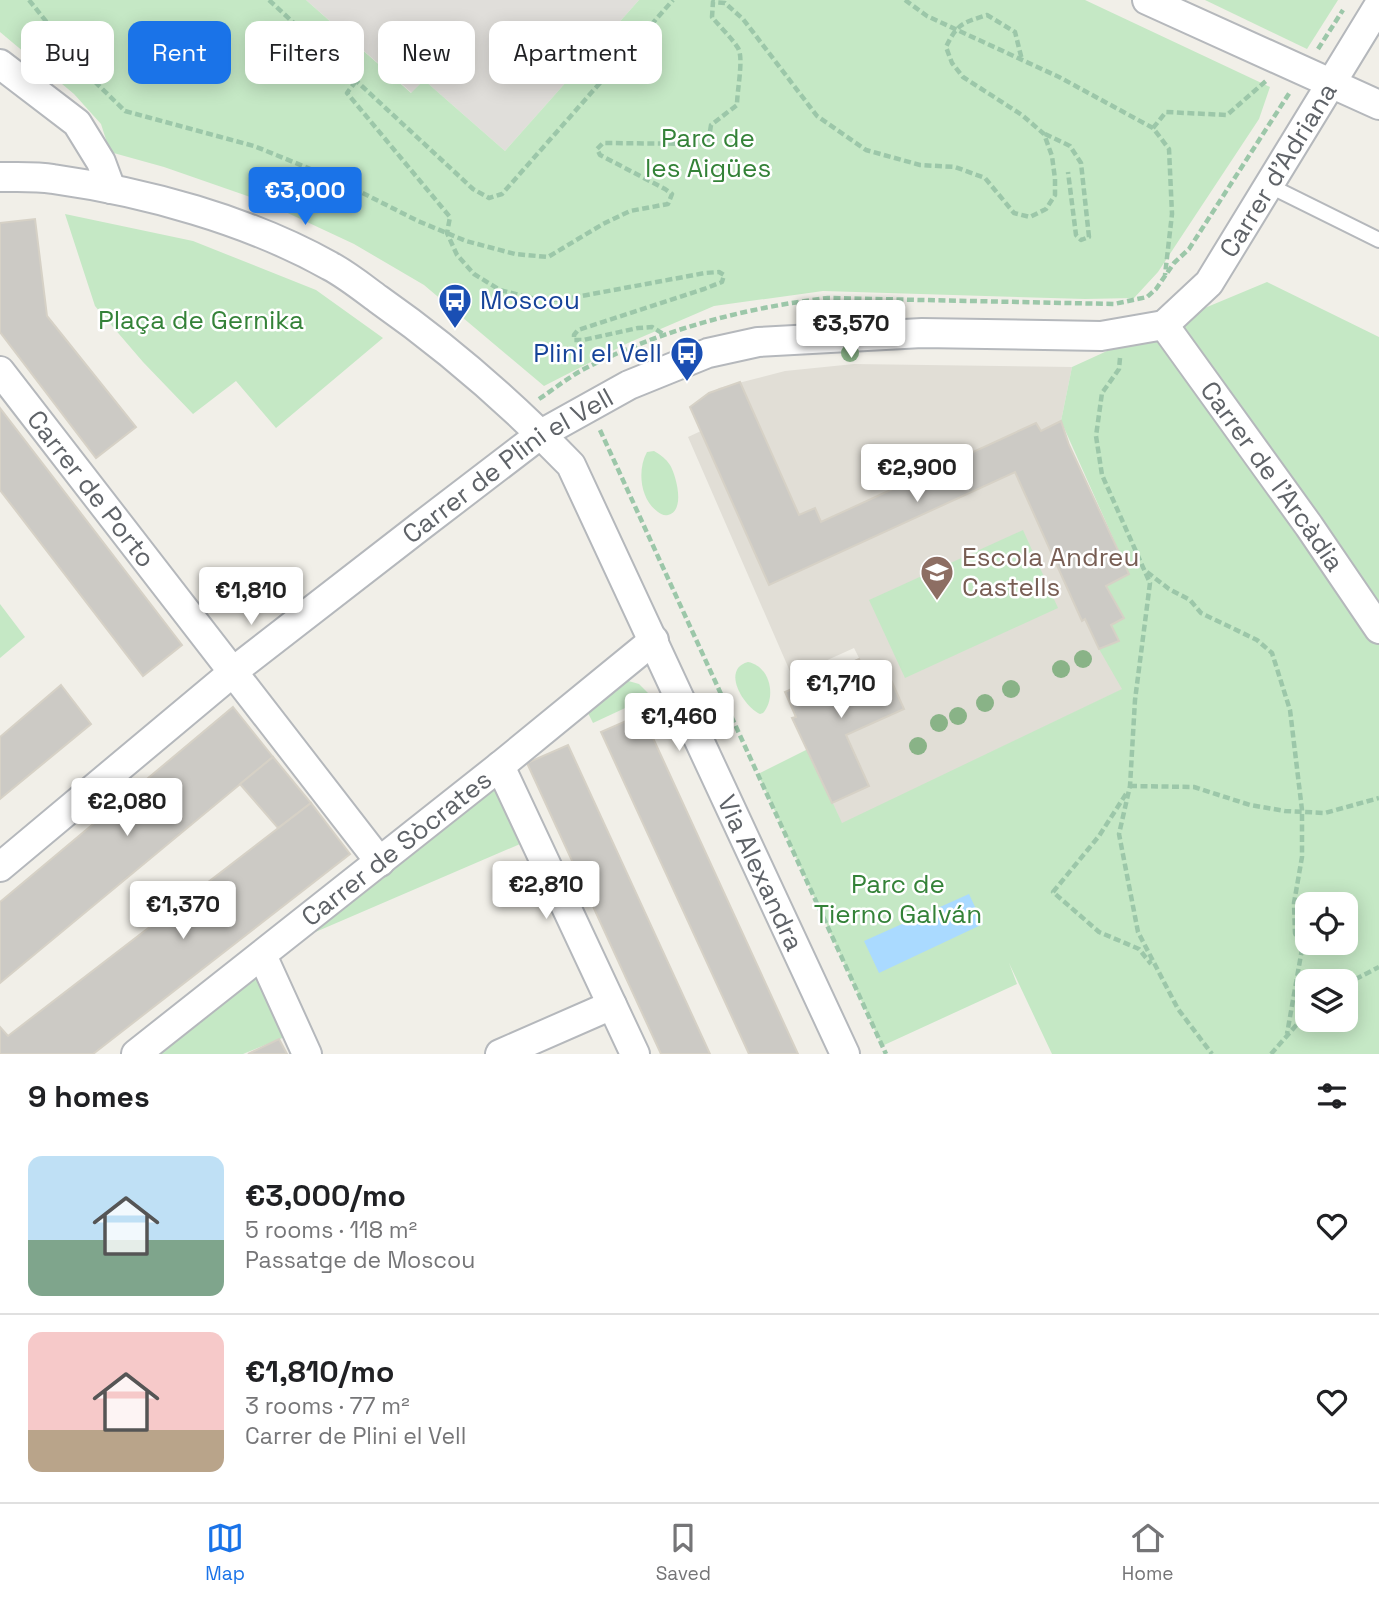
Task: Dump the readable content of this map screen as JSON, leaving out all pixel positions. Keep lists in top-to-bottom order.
{
  "streets": {
    "street": [
      "Carrer d'Adriana",
      "Carrer de Plini el Vell",
      "Carrer de l'Arcàdia",
      "Carrer de Porto",
      "Carrer de Sòcrates",
      "Via Alexandra"
    ]
  },
  "crossings": [
    ["Carrer d'Adriana", "Carrer de Plini el Vell"],
    ["Carrer d'Adriana", "Carrer de l'Arcàdia"],
    ["Carrer de Plini el Vell", "Carrer de l'Arcàdia"],
    ["Carrer de Plini el Vell", "Carrer de Porto"],
    ["Carrer de Plini el Vell", "Via Alexandra"],
    ["Carrer de Porto", "Carrer de Sòcrates"],
    ["Carrer de Sòcrates", "Via Alexandra"]
  ],
  "parks": ["Parc de les Aigües", "Plaça de Gernika", "Parc de Tierno Galván"],
  "places": {
    "bus stop": ["Moscou", "Plini el Vell"],
    "school or university": ["Escola Andreu Castells"]
  },
  "page": {
    "chip": [
      "Buy",
      "Rent",
      "Filters",
      "New",
      "Apartment"
    ],
    "price": [
      "€3,000",
      "€3,570",
      "€2,900",
      "€1,810",
      "€1,710",
      "€1,460",
      "€2,080",
      "€2,810",
      "€1,370"
    ],
    "heading": "9 homes",
    "list": [
      {
        "name": "€3,000/mo",
        "note": "5 rooms · 118 m² · Passatge de Moscou"
      },
      {
        "name": "€1,810/mo",
        "note": "3 rooms · 77 m² · Carrer de Plini el Vell"
      }
    ],
    "tabs": ["Map", "Saved", "Home"]
  }
}
